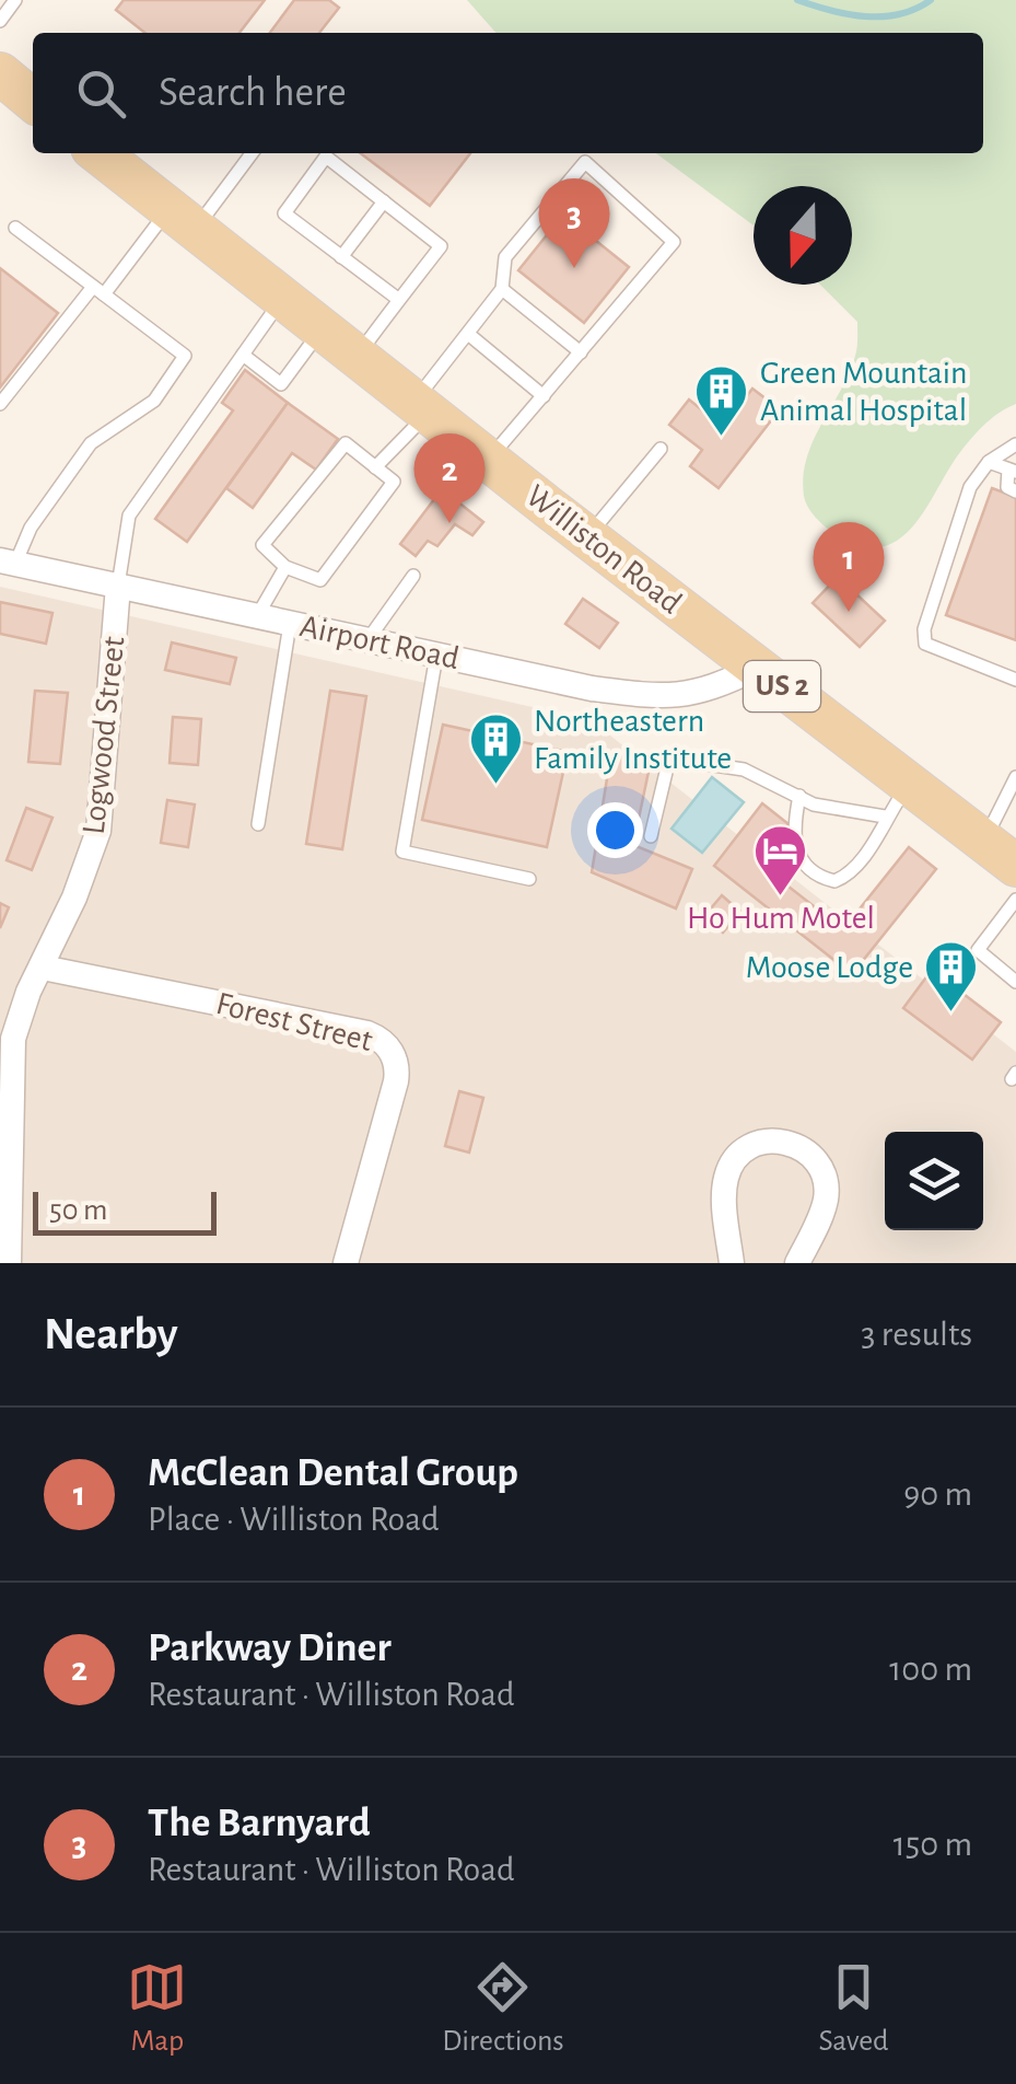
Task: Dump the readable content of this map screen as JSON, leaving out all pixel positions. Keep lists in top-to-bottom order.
{
  "streets": {
    "main road": ["Williston Road", "US 2"],
    "street": ["Airport Road", "Logwood Street", "Forest Street"]
  },
  "crossings": [
    ["Williston Road", "Airport Road"],
    ["Airport Road", "Logwood Street"],
    ["Logwood Street", "Forest Street"]
  ],
  "places": {
    "building": ["Green Mountain Animal Hospital", "Northeastern Family Institute", "Moose Lodge"],
    "hotel": ["Ho Hum Motel"]
  },
  "scale_bar": "50 m",
  "north": "bottom",
  "page": {
    "search": "Search here",
    "pins": ["3", "2", "1"],
    "scale": "50 m",
    "heading": ["Nearby", "3 results"],
    "list": [
      {
        "mark": "1",
        "name": "McClean Dental Group",
        "note": "Place · Williston Road",
        "value": "90 m"
      },
      {
        "mark": "2",
        "name": "Parkway Diner",
        "note": "Restaurant · Williston Road",
        "value": "100 m"
      },
      {
        "mark": "3",
        "name": "The Barnyard",
        "note": "Restaurant · Williston Road",
        "value": "150 m"
      }
    ],
    "nav": ["Map", "Directions", "Saved"]
  }
}
